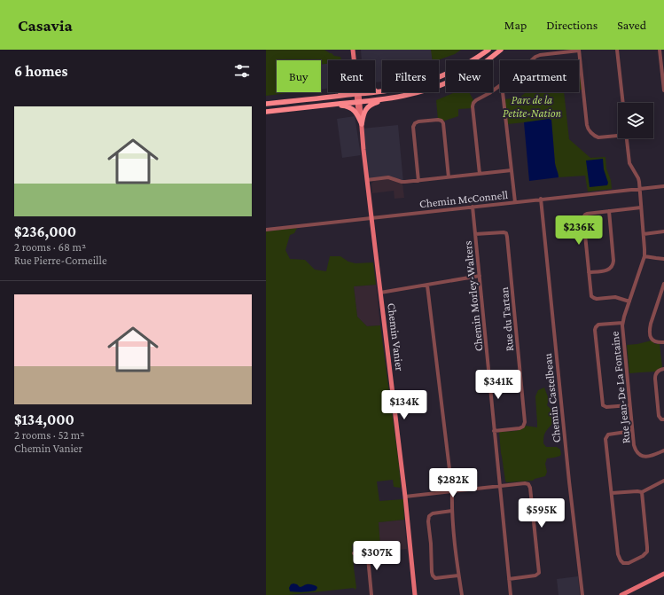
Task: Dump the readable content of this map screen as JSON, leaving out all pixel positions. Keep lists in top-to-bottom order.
{
  "streets": {
    "main road": ["Chemin Vanier"],
    "street": [
      "Chemin McConnell",
      "Chemin Morley-Walters",
      "Rue du Tartan",
      "Rue Jean-De La Fontaine",
      "Chemin Castelbeau"
    ]
  },
  "crossings": [
    ["Chemin McConnell", "Chemin Morley-Walters"],
    ["Chemin McConnell", "Chemin Vanier"],
    ["Chemin McConnell", "Rue Jean-De La Fontaine"],
    ["Chemin McConnell", "Chemin Castelbeau"],
    ["Chemin Morley-Walters", "Rue du Tartan"]
  ],
  "parks": ["Parc de la Petite-Nation"],
  "page": {
    "header": "Casavia",
    "nav": ["Map", "Directions", "Saved"],
    "heading": "6 homes",
    "chip": [
      "Buy",
      "Rent",
      "Filters",
      "New",
      "Apartment"
    ],
    "list": [
      {
        "name": "$236,000",
        "note": "2 rooms · 68 m² · Rue Pierre-Corneille"
      },
      {
        "name": "$134,000",
        "note": "2 rooms · 52 m² · Chemin Vanier"
      }
    ],
    "price": [
      "$236K",
      "$341K",
      "$134K",
      "$282K",
      "$595K",
      "$307K"
    ]
  }
}
